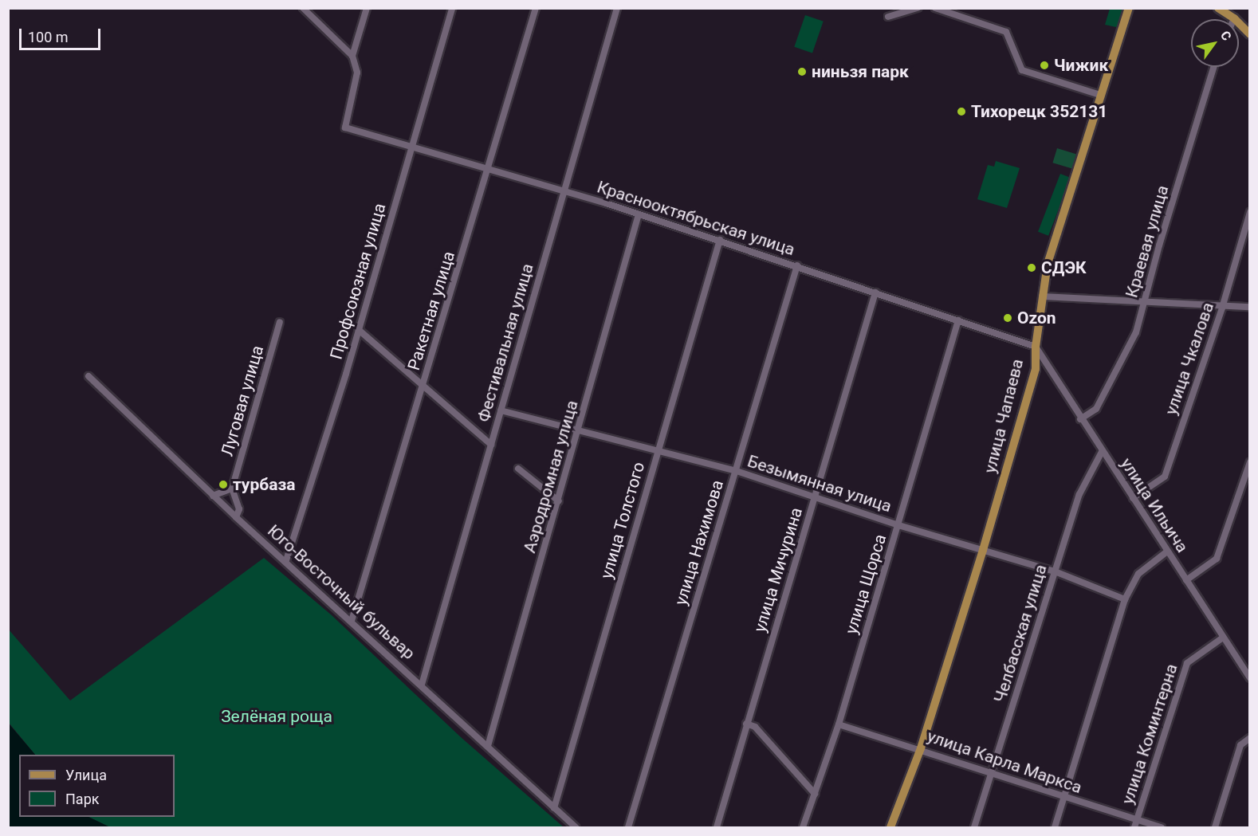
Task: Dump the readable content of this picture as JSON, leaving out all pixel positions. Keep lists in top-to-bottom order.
{
  "streets": {
    "main road": ["улица Чапаева"],
    "street": [
      "Краснооктябрьская улица",
      "Краевая улица",
      "Профсоюзная улица",
      "Ракетная улица",
      "Фестивальная улица",
      "улица Чкалова",
      "Луговая улица",
      "Аэродромная улица",
      "Безымянная улица",
      "улица Ильича",
      "улица Толстого",
      "улица Нахимова",
      "улица Мичурина",
      "улица Щорса",
      "Юго-Восточный бульвар",
      "Челбасская улица",
      "улица Коминтерна",
      "улица Карла Маркса"
    ]
  },
  "crossings": [
    ["Краснооктябрьская улица", "Профсоюзная улица"],
    ["Краснооктябрьская улица", "Ракетная улица"],
    ["Краснооктябрьская улица", "Фестивальная улица"],
    ["Краснооктябрьская улица", "улица Чапаева"],
    ["Краснооктябрьская улица", "Аэродромная улица"],
    ["Краснооктябрьская улица", "улица Ильича"],
    ["Краснооктябрьская улица", "улица Толстого"],
    ["Краснооктябрьская улица", "улица Нахимова"],
    ["Краснооктябрьская улица", "улица Мичурина"],
    ["Краснооктябрьская улица", "улица Щорса"],
    ["Краевая улица", "улица Ильича"],
    ["Профсоюзная улица", "Юго-Восточный бульвар"],
    ["Ракетная улица", "Юго-Восточный бульвар"],
    ["Фестивальная улица", "Безымянная улица"],
    ["Фестивальная улица", "Юго-Восточный бульвар"],
    ["улица Чкалова", "улица Ильича"],
    ["улица Чапаева", "Безымянная улица"],
    ["улица Чапаева", "улица Ильича"],
    ["улица Чапаева", "улица Карла Маркса"],
    ["Аэродромная улица", "Безымянная улица"],
    ["Аэродромная улица", "Юго-Восточный бульвар"],
    ["Безымянная улица", "улица Толстого"],
    ["Безымянная улица", "улица Нахимова"],
    ["Безымянная улица", "улица Мичурина"],
    ["Безымянная улица", "улица Щорса"],
    ["Безымянная улица", "Челбасская улица"],
    ["улица Ильича", "Челбасская улица"],
    ["улица Ильича", "улица Коминтерна"],
    ["улица Толстого", "Юго-Восточный бульвар"],
    ["улица Щорса", "улица Карла Маркса"],
    ["Челбасская улица", "улица Карла Маркса"],
    ["улица Коминтерна", "улица Карла Маркса"]
  ],
  "parks": ["Зелёная роща"],
  "places": [
    "Чижик",
    "ниньзя парк",
    "Тихорецк 352131",
    "СДЭК",
    "Ozon",
    "турбаза"
  ],
  "legend": ["Улица", "Парк"],
  "scale_bar": "100 m",
  "north": "top right"
}
